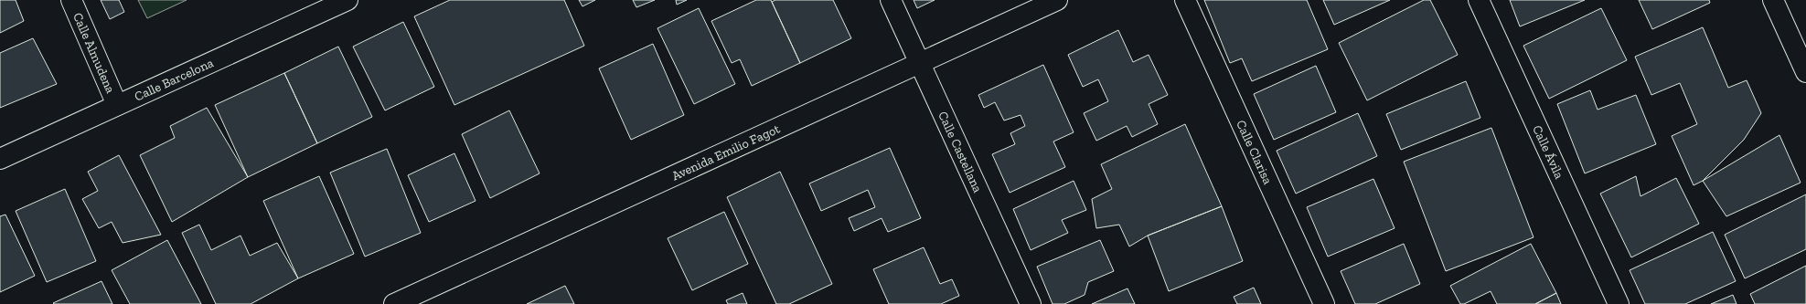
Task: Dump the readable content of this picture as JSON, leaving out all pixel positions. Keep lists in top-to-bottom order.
{
  "streets": {
    "street": [
      "Calle Almudena",
      "Calle Barcelona",
      "Calle Castellana",
      "Calle Clarisa",
      "Calle Ávila",
      "Avenida Emilio Fagot"
    ]
  },
  "crossings": [
    ["Calle Almudena", "Calle Barcelona"],
    ["Calle Castellana", "Avenida Emilio Fagot"]
  ]
}
